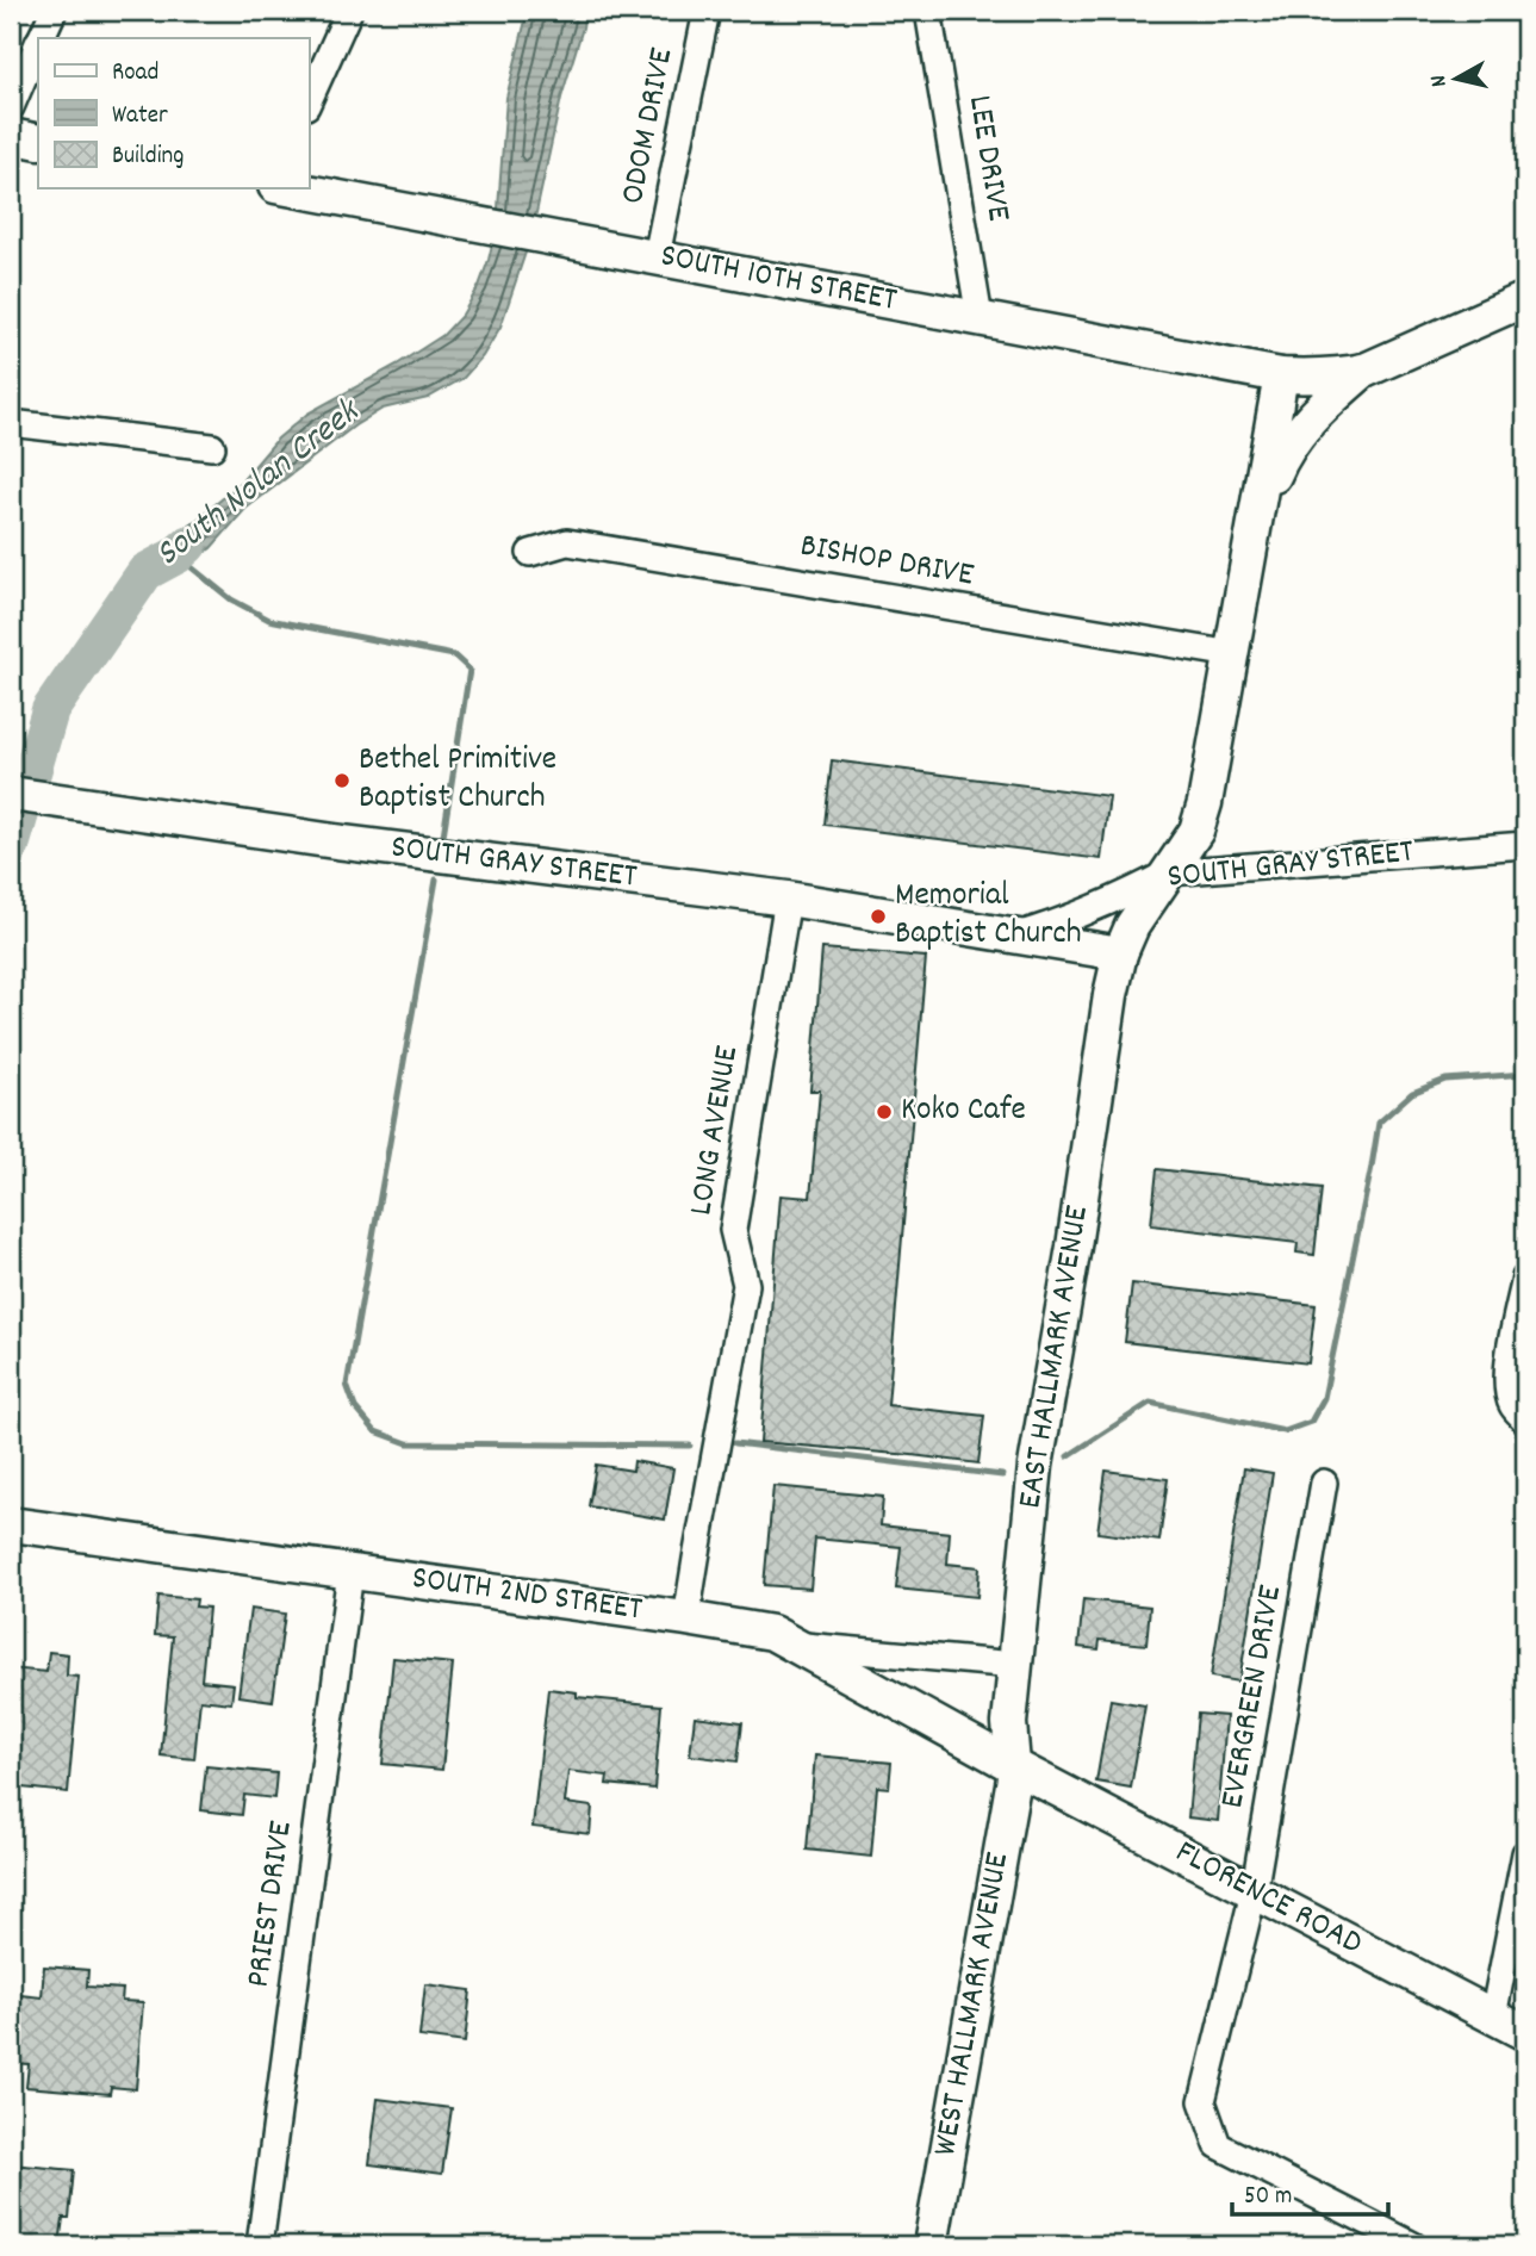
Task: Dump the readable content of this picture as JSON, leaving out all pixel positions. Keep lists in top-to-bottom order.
{
  "streets": {
    "street": [
      "ODOM DRIVE",
      "LEE DRIVE",
      "SOUTH 10TH STREET",
      "BISHOP DRIVE",
      "SOUTH GRAY STREET",
      "LONG AVENUE",
      "EAST HALLMARK AVENUE",
      "SOUTH 2ND STREET",
      "EVERGREEN DRIVE",
      "FLORENCE ROAD",
      "PRIEST DRIVE",
      "WEST HALLMARK AVENUE"
    ]
  },
  "crossings": [
    ["ODOM DRIVE", "SOUTH 10TH STREET"],
    ["LEE DRIVE", "SOUTH 10TH STREET"],
    ["BISHOP DRIVE", "EAST HALLMARK AVENUE"],
    ["SOUTH GRAY STREET", "LONG AVENUE"],
    ["SOUTH GRAY STREET", "EAST HALLMARK AVENUE"],
    ["LONG AVENUE", "SOUTH 2ND STREET"],
    ["EAST HALLMARK AVENUE", "SOUTH 2ND STREET"],
    ["EAST HALLMARK AVENUE", "FLORENCE ROAD"],
    ["EAST HALLMARK AVENUE", "WEST HALLMARK AVENUE"],
    ["SOUTH 2ND STREET", "FLORENCE ROAD"],
    ["SOUTH 2ND STREET", "PRIEST DRIVE"],
    ["SOUTH 2ND STREET", "WEST HALLMARK AVENUE"],
    ["EVERGREEN DRIVE", "FLORENCE ROAD"],
    ["FLORENCE ROAD", "WEST HALLMARK AVENUE"]
  ],
  "water": ["South Nolan Creek"],
  "places": ["Bethel Primitive Baptist Church", "Memorial Baptist Church", "Koko Cafe"],
  "legend": ["Road", "Water", "Building"],
  "scale_bar": "50 m",
  "north": "left"
}
